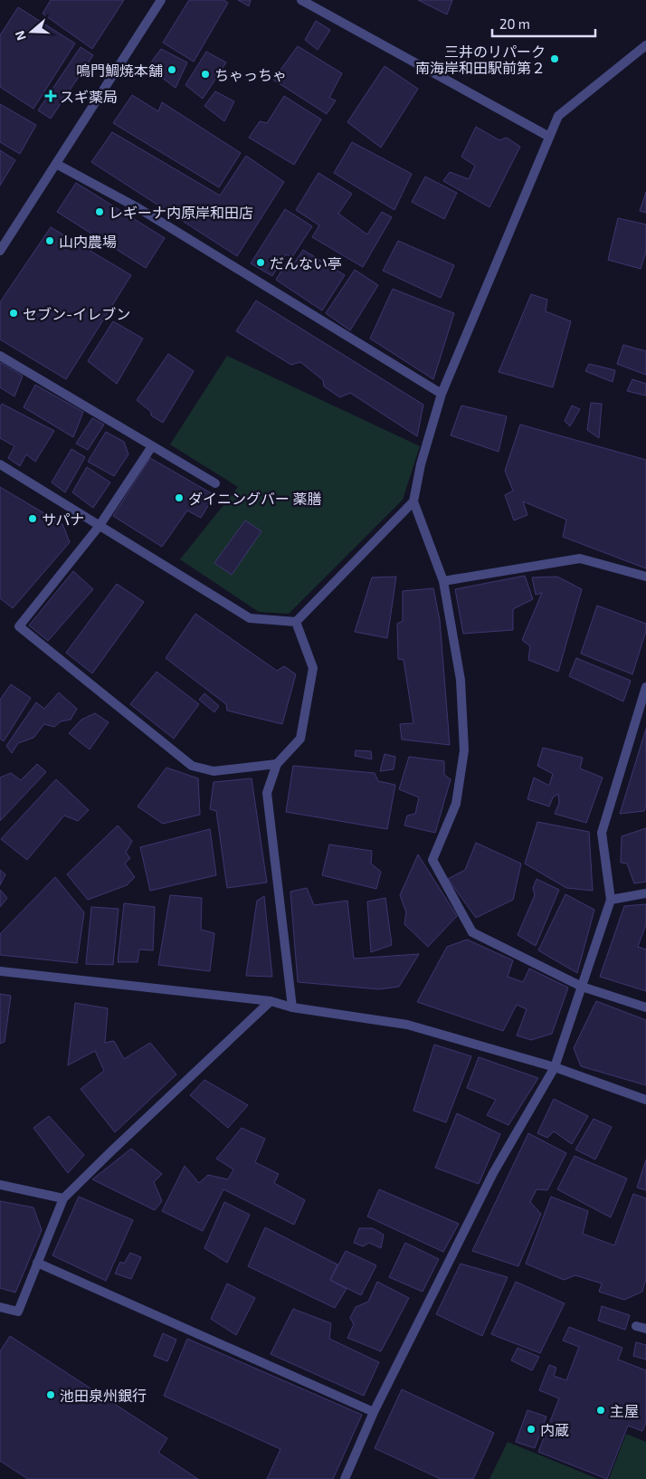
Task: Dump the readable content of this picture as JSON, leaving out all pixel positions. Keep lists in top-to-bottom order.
{
  "places": {
    "other": [
      "三井のリパーク 南海岸和田駅前第２",
      "鳴門鯛焼本舗",
      "ちゃっちゃ",
      "レギーナ内原岸和田店",
      "山内農場",
      "だんない亭",
      "セブン-イレブン",
      "ダイニングバー 薬膳",
      "サパナ",
      "池田泉州銀行",
      "主屋",
      "内蔵"
    ],
    "health": ["スギ薬局"]
  },
  "scale_bar": "20 m",
  "north": "left"
}
